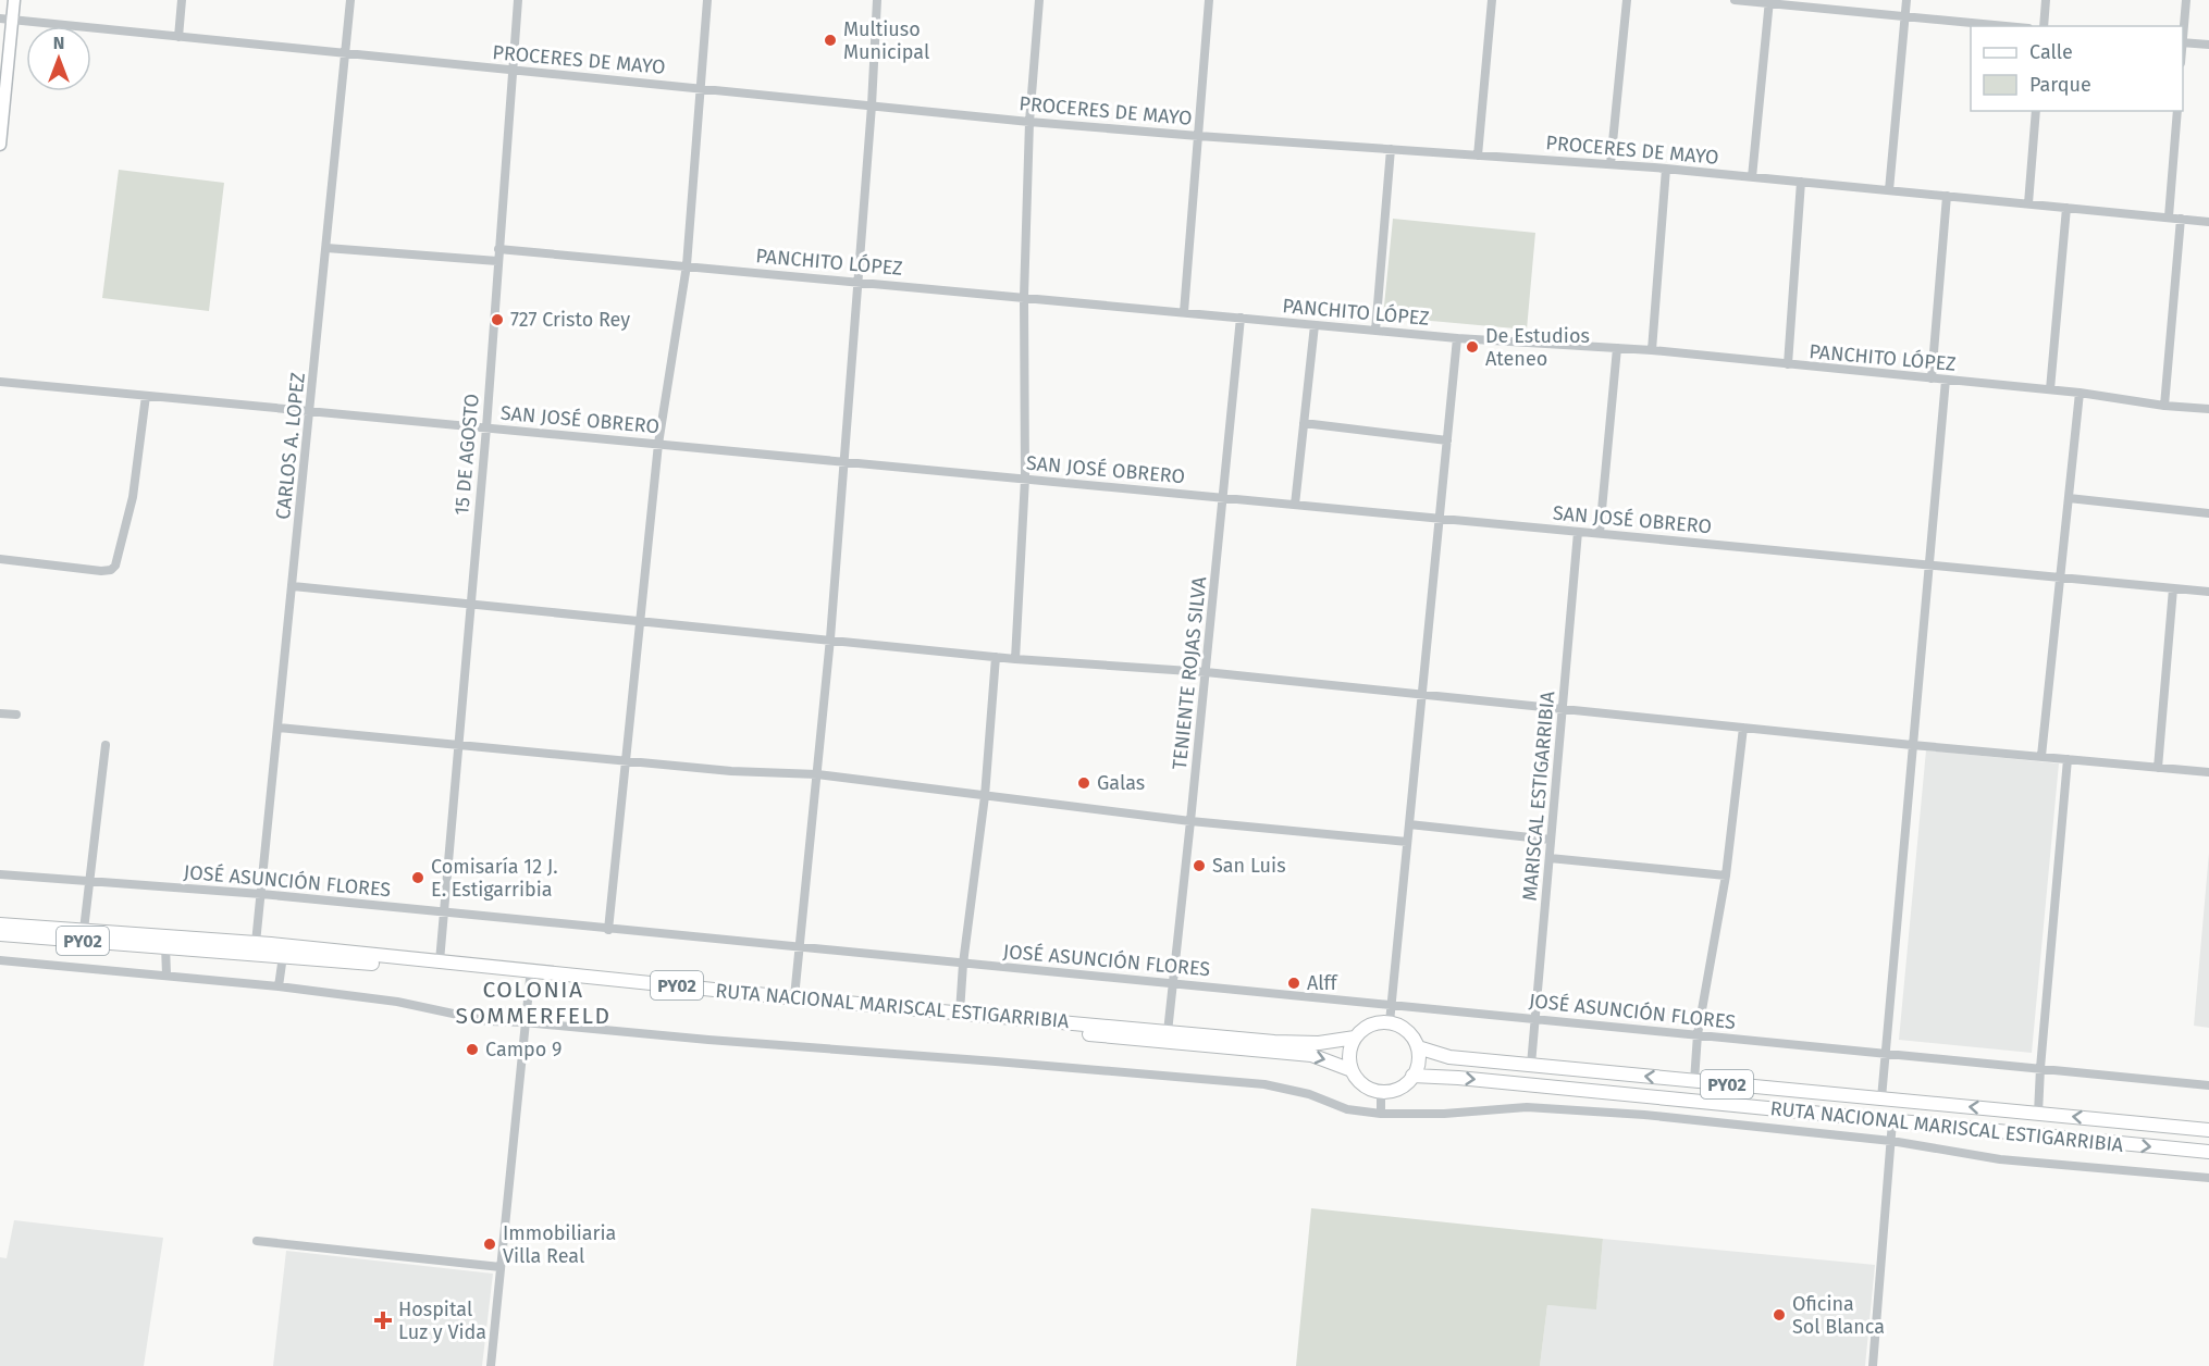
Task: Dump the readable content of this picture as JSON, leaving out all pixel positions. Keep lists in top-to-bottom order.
{
  "streets": {
    "highway": ["PY02", "RUTA NACIONAL MARISCAL ESTIGARRIBIA"],
    "street": [
      "PROCERES DE MAYO",
      "PANCHITO LÓPEZ",
      "SAN JOSÉ OBRERO",
      "CARLOS A. LOPEZ",
      "15 DE AGOSTO",
      "TENIENTE ROJAS SILVA",
      "MARISCAL ESTIGARRIBIA",
      "JOSÉ ASUNCIÓN FLORES"
    ]
  },
  "crossings": [
    ["PROCERES DE MAYO", "CARLOS A. LOPEZ"],
    ["PROCERES DE MAYO", "15 DE AGOSTO"],
    ["PANCHITO LÓPEZ", "15 DE AGOSTO"],
    ["PANCHITO LÓPEZ", "TENIENTE ROJAS SILVA"],
    ["SAN JOSÉ OBRERO", "CARLOS A. LOPEZ"],
    ["SAN JOSÉ OBRERO", "15 DE AGOSTO"],
    ["SAN JOSÉ OBRERO", "TENIENTE ROJAS SILVA"],
    ["SAN JOSÉ OBRERO", "MARISCAL ESTIGARRIBIA"],
    ["CARLOS A. LOPEZ", "JOSÉ ASUNCIÓN FLORES"],
    ["CARLOS A. LOPEZ", "RUTA NACIONAL MARISCAL ESTIGARRIBIA"],
    ["15 DE AGOSTO", "JOSÉ ASUNCIÓN FLORES"],
    ["15 DE AGOSTO", "RUTA NACIONAL MARISCAL ESTIGARRIBIA"],
    ["TENIENTE ROJAS SILVA", "JOSÉ ASUNCIÓN FLORES"],
    ["TENIENTE ROJAS SILVA", "RUTA NACIONAL MARISCAL ESTIGARRIBIA"],
    ["MARISCAL ESTIGARRIBIA", "JOSÉ ASUNCIÓN FLORES"],
    ["MARISCAL ESTIGARRIBIA", "RUTA NACIONAL MARISCAL ESTIGARRIBIA"],
    ["PY02", "RUTA NACIONAL MARISCAL ESTIGARRIBIA"]
  ],
  "districts": ["COLONIA SOMMERFELD"],
  "places": {
    "other": [
      "Multiuso Municipal",
      "727 Cristo Rey",
      "De Estudios Ateneo",
      "Galas",
      "San Luis",
      "Comisaría 12 J. E. Estigarribia",
      "Alff",
      "Campo 9",
      "Immobiliaria Villa Real",
      "Oficina Sol Blanca"
    ],
    "health": ["Hospital Luz y Vida"]
  },
  "legend": ["Calle", "Parque"],
  "north": "top"
}
